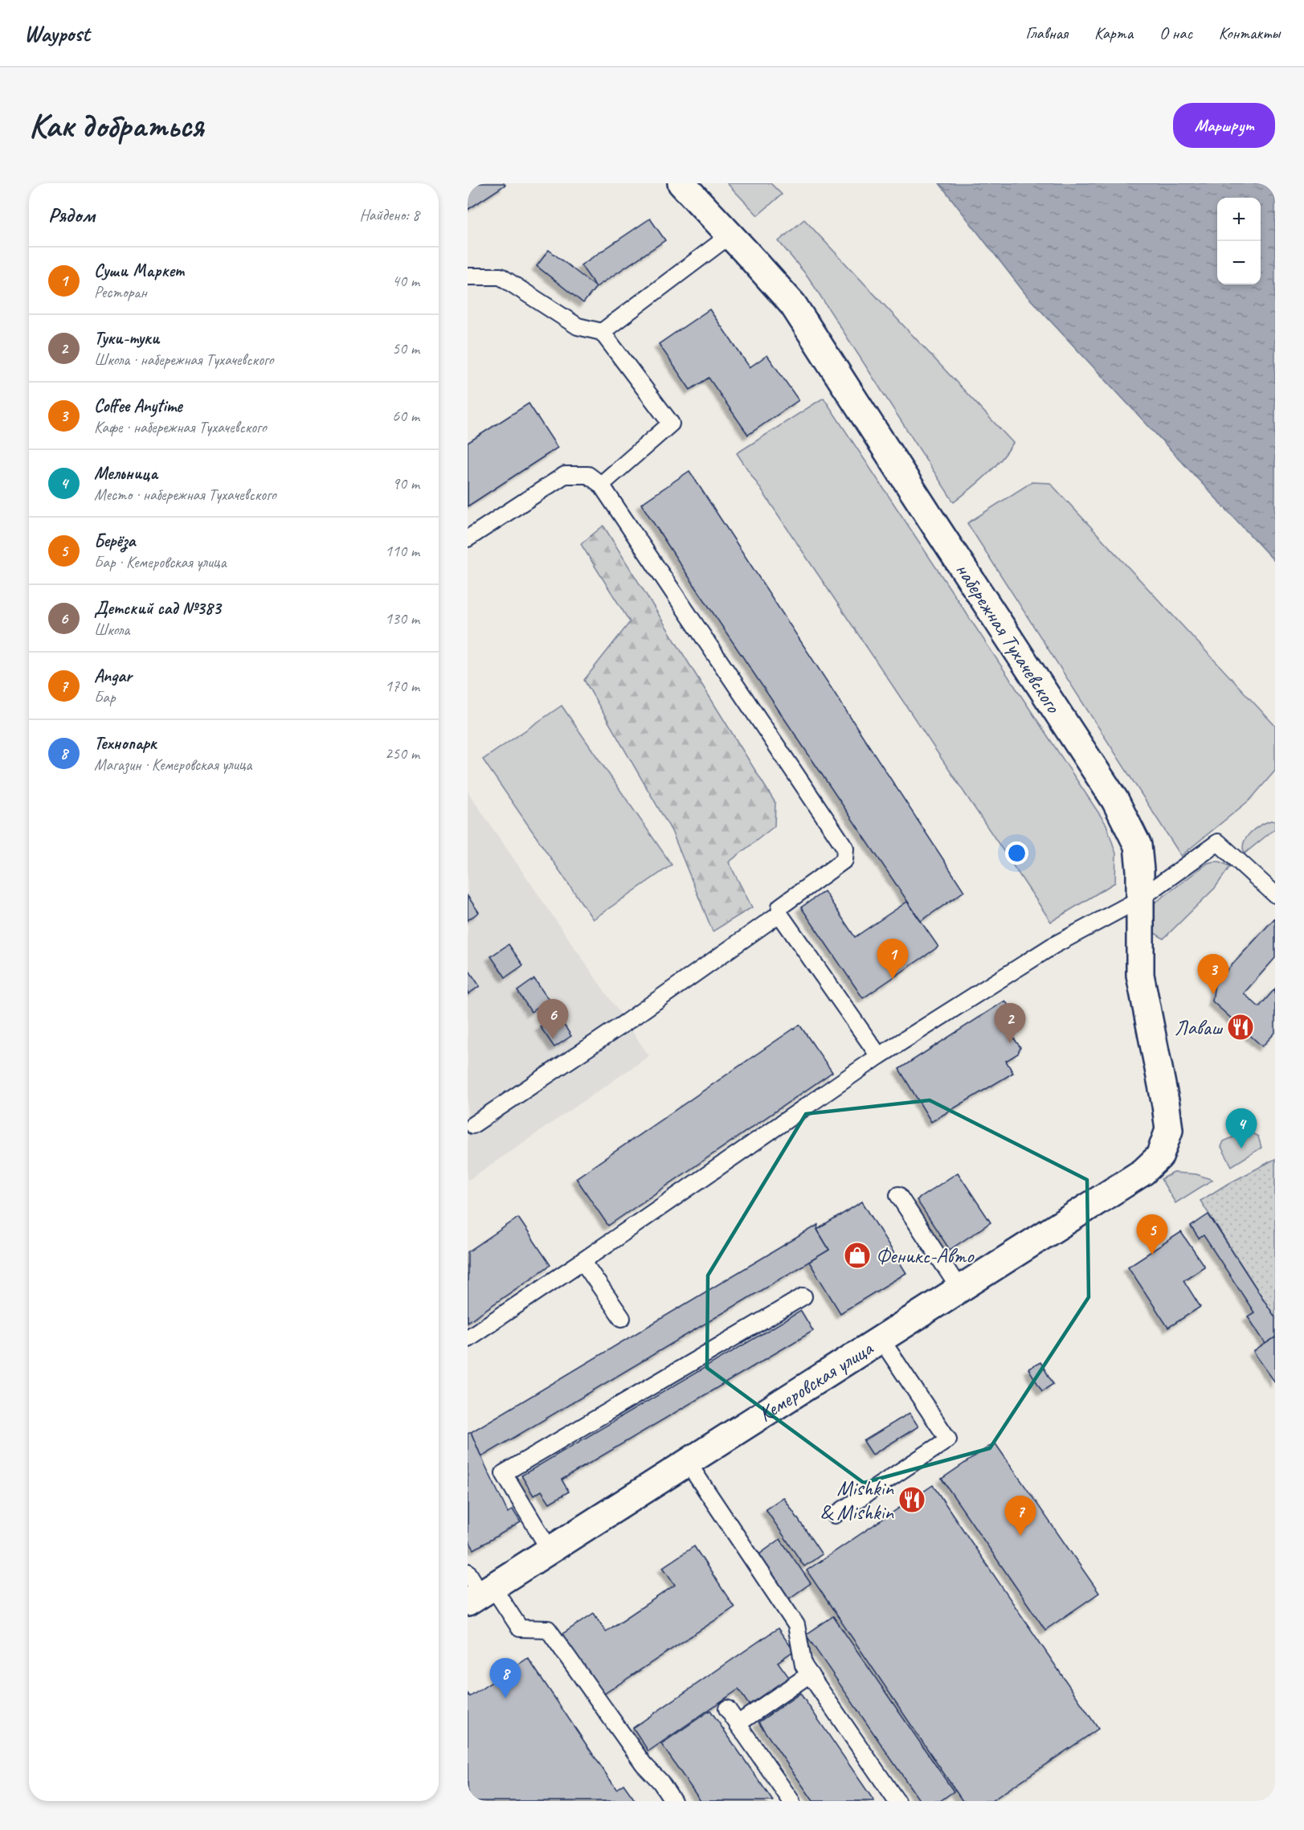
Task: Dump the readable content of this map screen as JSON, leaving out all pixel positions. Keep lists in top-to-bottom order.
{
  "streets": {
    "street": ["набережная Тухачевского", "Кемеровская улица"]
  },
  "crossings": [
    ["набережная Тухачевского", "Кемеровская улица"]
  ],
  "places": {
    "restaurant": ["Лаваш", "Mishkin & Mishkin"],
    "shop": ["Феникс-Авто"]
  },
  "page": {
    "header": "Waypost",
    "nav": [
      "Главная",
      "Карта",
      "О нас",
      "Контакты"
    ],
    "buttons": "Маршрут",
    "title": "Как добраться",
    "heading": ["Рядом", "Найдено: 8"],
    "map_buttons": ["+", "−"],
    "list": [
      {
        "mark": "1",
        "name": "Суши Маркет",
        "note": "Ресторан",
        "value": "40 m"
      },
      {
        "mark": "2",
        "name": "Туки-туки",
        "note": "Школа · набережная Тухачевского",
        "value": "50 m"
      },
      {
        "mark": "3",
        "name": "Coffee Anytime",
        "note": "Кафе · набережная Тухачевского",
        "value": "60 m"
      },
      {
        "mark": "4",
        "name": "Мельница",
        "note": "Место · набережная Тухачевского",
        "value": "90 m"
      },
      {
        "mark": "5",
        "name": "Берёза",
        "note": "Бар · Кемеровская улица",
        "value": "110 m"
      },
      {
        "mark": "6",
        "name": "Детский сад №383",
        "note": "Школа",
        "value": "130 m"
      },
      {
        "mark": "7",
        "name": "Angar",
        "note": "Бар",
        "value": "170 m"
      },
      {
        "mark": "8",
        "name": "Технопарк",
        "note": "Магазин · Кемеровская улица",
        "value": "250 m"
      }
    ],
    "pins": [
      "1",
      "3",
      "6",
      "2",
      "4",
      "5",
      "7",
      "8"
    ]
  }
}
